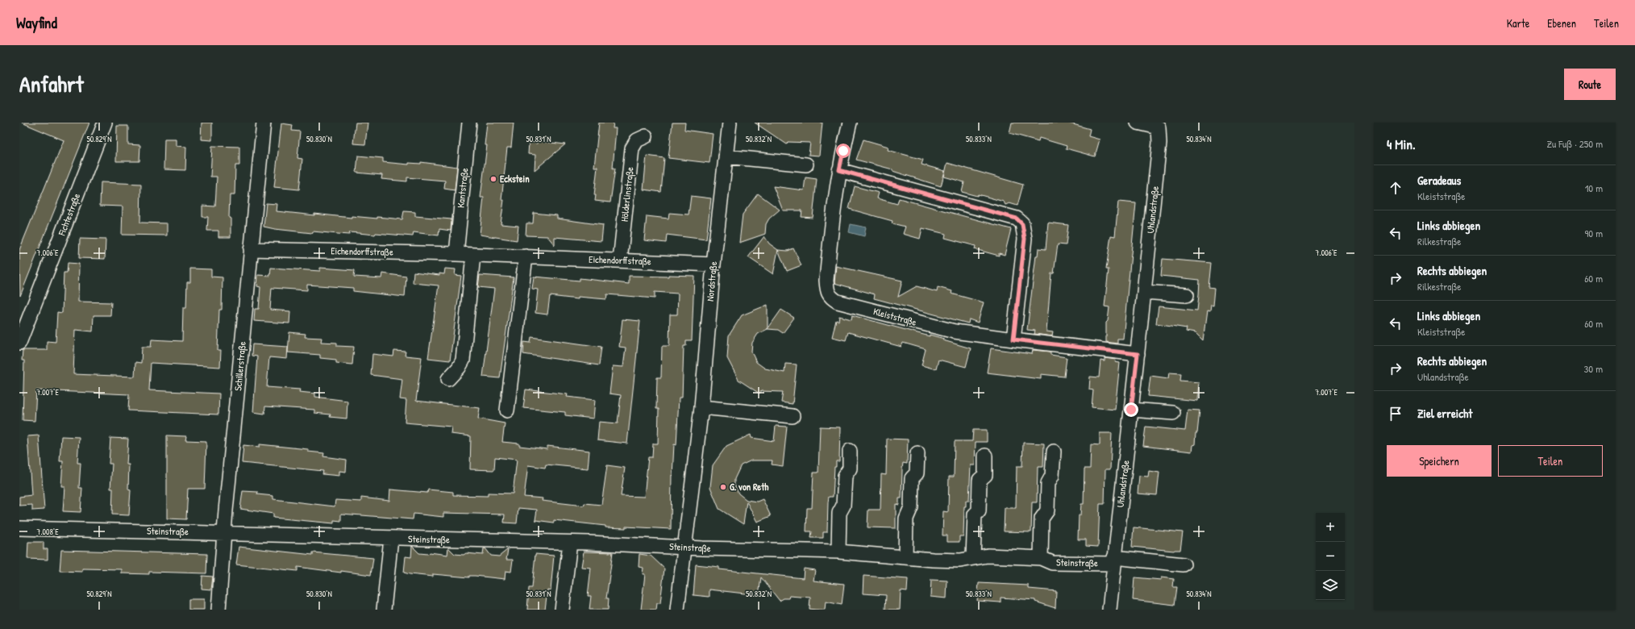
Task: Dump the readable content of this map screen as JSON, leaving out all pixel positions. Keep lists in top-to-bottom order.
{
  "streets": {
    "street": [
      "Kantstraße",
      "Hölderlinstraße",
      "Uhlandstraße",
      "Fichtestraße",
      "Eichendorffstraße",
      "Nordstraße",
      "Kleiststraße",
      "Schillerstraße",
      "Steinstraße"
    ]
  },
  "crossings": [
    ["Kantstraße", "Eichendorffstraße"],
    ["Hölderlinstraße", "Eichendorffstraße"],
    ["Uhlandstraße", "Kleiststraße"],
    ["Uhlandstraße", "Steinstraße"],
    ["Eichendorffstraße", "Nordstraße"],
    ["Eichendorffstraße", "Schillerstraße"],
    ["Nordstraße", "Steinstraße"],
    ["Schillerstraße", "Steinstraße"]
  ],
  "places": ["Eckstein", "G. von Reth"],
  "page": {
    "header": "Wayfind",
    "nav": ["Karte", "Ebenen", "Teilen"],
    "title": "Anfahrt",
    "buttons": [
      "Route",
      ["Speichern", "Teilen"]
    ],
    "heading": ["4 Min.", "Zu Fuß · 250 m"],
    "list": [
      ["Geradeaus", "Kleiststraße", "10 m"],
      ["Links abbiegen", "Rilkestraße", "90 m"],
      ["Rechts abbiegen", "Rilkestraße", "60 m"],
      ["Links abbiegen", "Kleiststraße", "60 m"],
      ["Rechts abbiegen", "Uhlandstraße", "30 m"],
      "Ziel erreicht"
    ],
    "map_buttons": ["+", "−"]
  },
  "coordinates": [
    "50.829°N",
    "50.830°N",
    "50.831°N",
    "50.832°N",
    "50.833°N",
    "50.834°N",
    "7.006°E",
    "7.007°E",
    "7.008°E"
  ]
}
